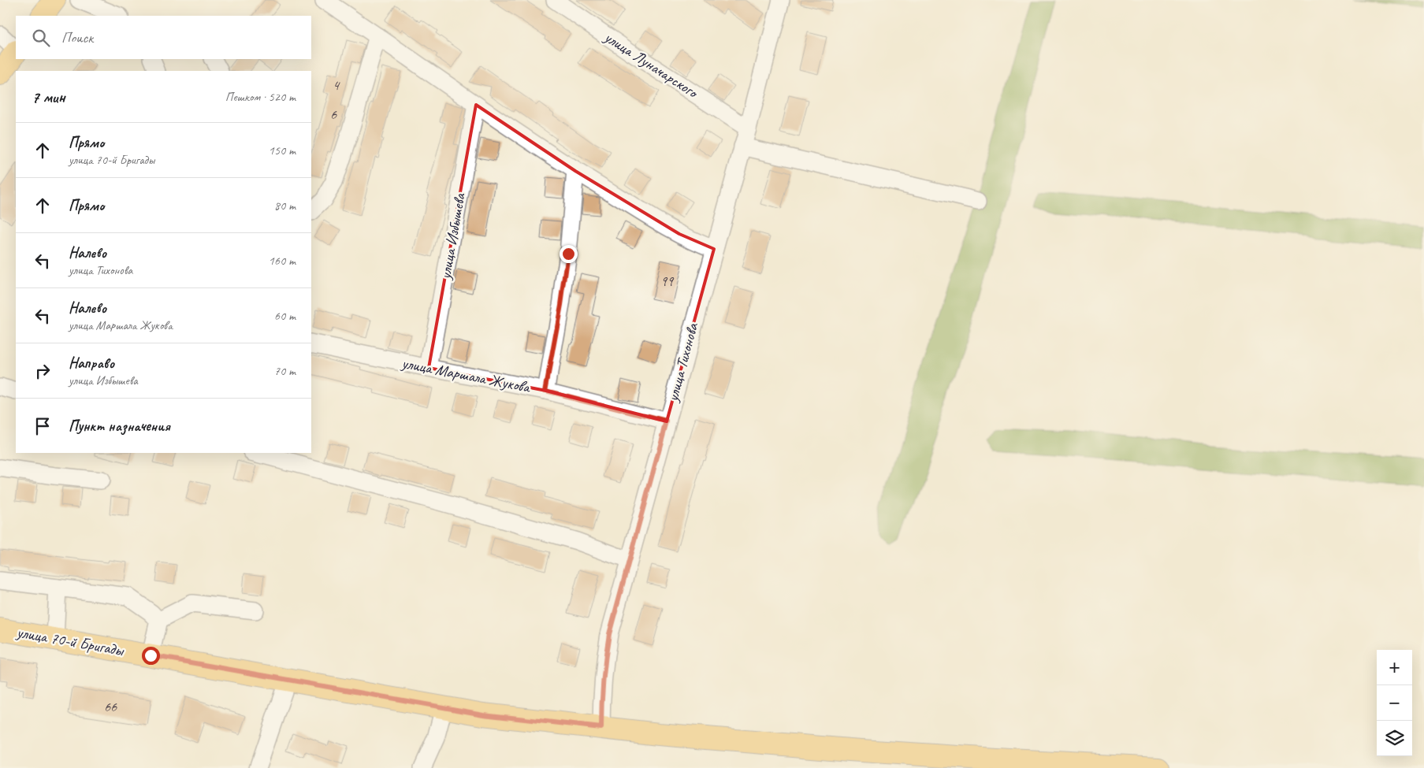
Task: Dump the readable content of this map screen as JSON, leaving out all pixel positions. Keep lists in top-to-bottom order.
{
  "streets": {
    "main road": ["улица 70-й Бригады"],
    "street": [
      "улица Луначарского",
      "улица Избышева",
      "улица Тихонова",
      "улица Маршала Жукова"
    ]
  },
  "crossings": [
    ["улица Луначарского", "улица Тихонова"],
    ["улица Избышева", "улица Маршала Жукова"],
    ["улица Тихонова", "улица Маршала Жукова"],
    ["улица Тихонова", "улица 70-й Бригады"]
  ],
  "house_numbers": [
    "4",
    "6",
    "99",
    "66"
  ],
  "page": {
    "search": "Поиск",
    "heading": ["7 мин", "Пешком · 520 m"],
    "list": [
      ["Прямо", "улица 70-й Бригады", "150 m"],
      ["Прямо", "80 m"],
      ["Налево", "улица Тихонова", "160 m"],
      ["Налево", "улица Маршала Жукова", "60 m"],
      ["Направо", "улица Избышева", "70 m"],
      "Пункт назначения"
    ],
    "map_buttons": ["+", "−"]
  }
}
